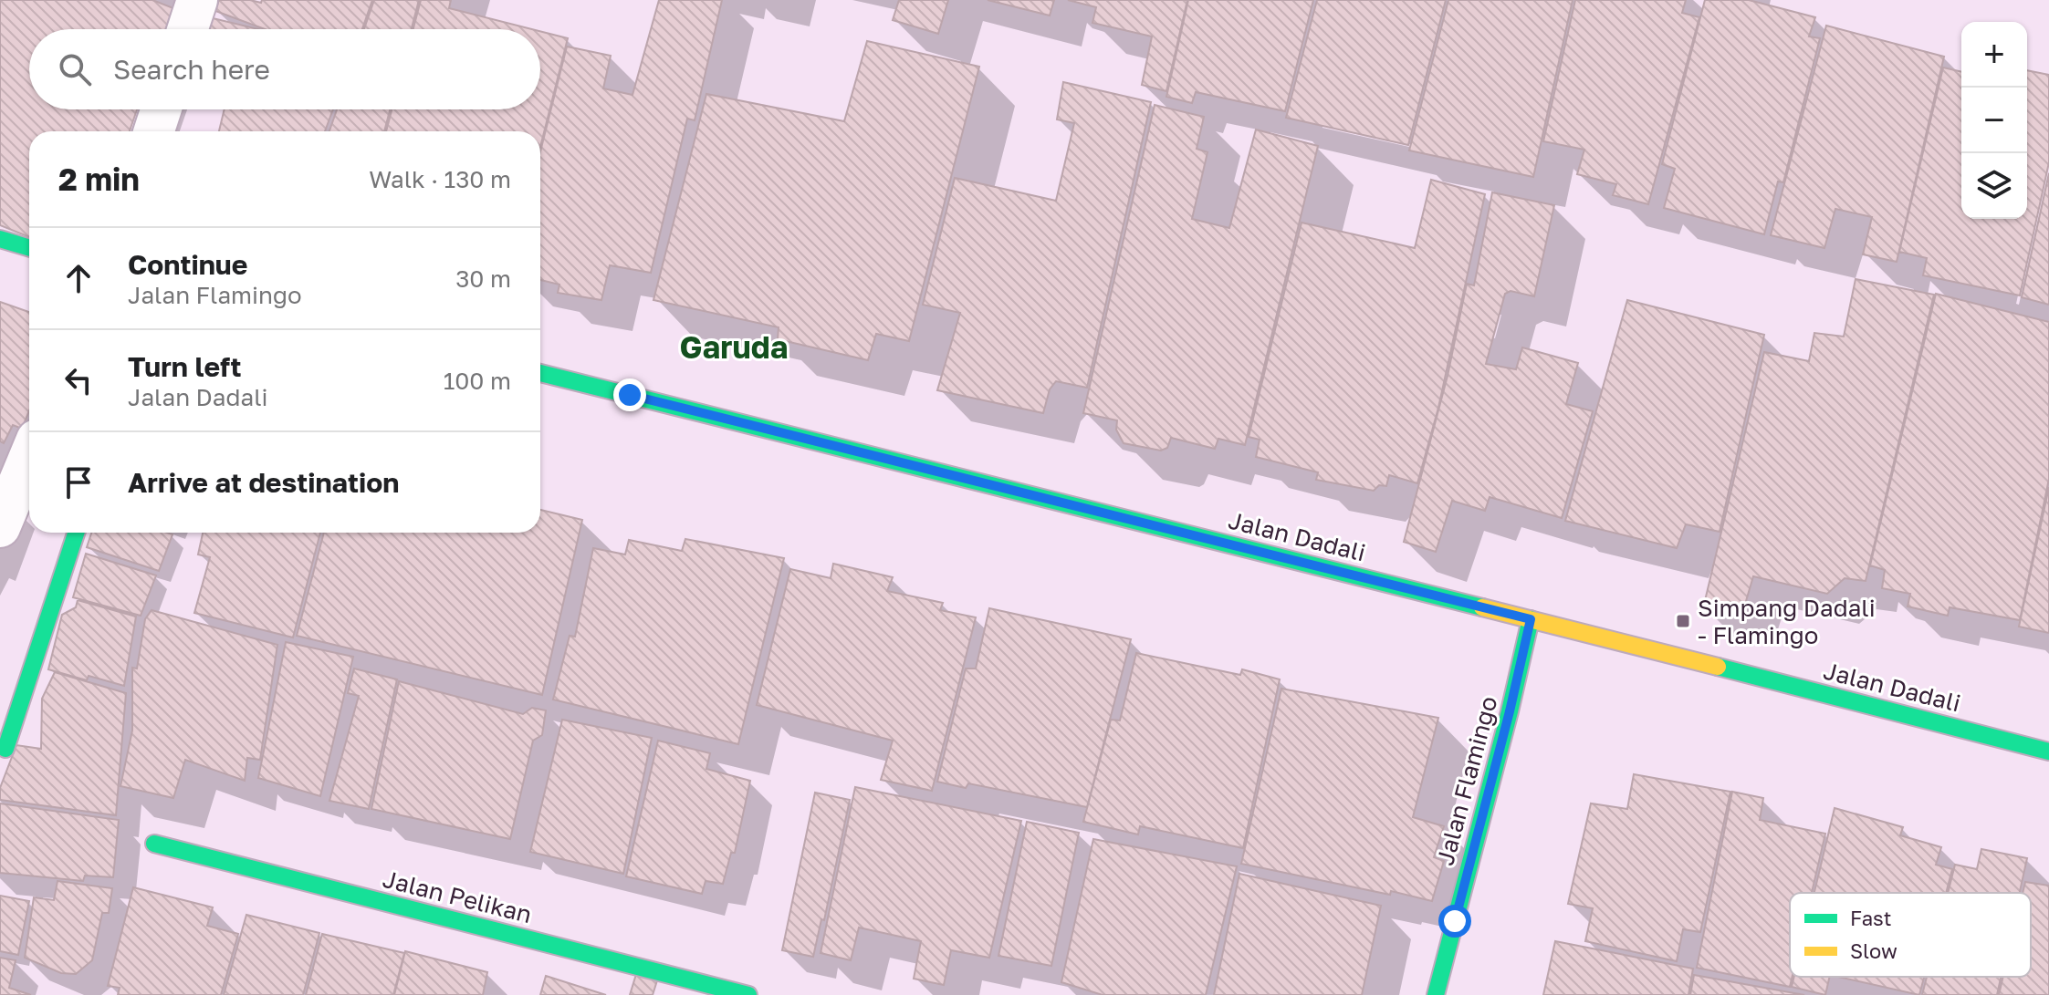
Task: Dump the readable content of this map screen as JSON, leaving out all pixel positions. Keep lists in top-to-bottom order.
{
  "streets": {
    "street": ["Jalan Dadali", "Jalan Flamingo", "Jalan Pelikan"]
  },
  "crossings": [
    ["Jalan Dadali", "Jalan Flamingo"]
  ],
  "districts": ["Garuda"],
  "places": {
    "transit": ["Simpang Dadali - Flamingo"]
  },
  "legend": ["Fast", "Slow"],
  "page": {
    "map_buttons": ["+", "−"],
    "search": "Search here",
    "heading": ["2 min", "Walk · 130 m"],
    "list": [
      ["Continue", "Jalan Flamingo", "30 m"],
      ["Turn left", "Jalan Dadali", "100 m"],
      "Arrive at destination"
    ]
  }
}
